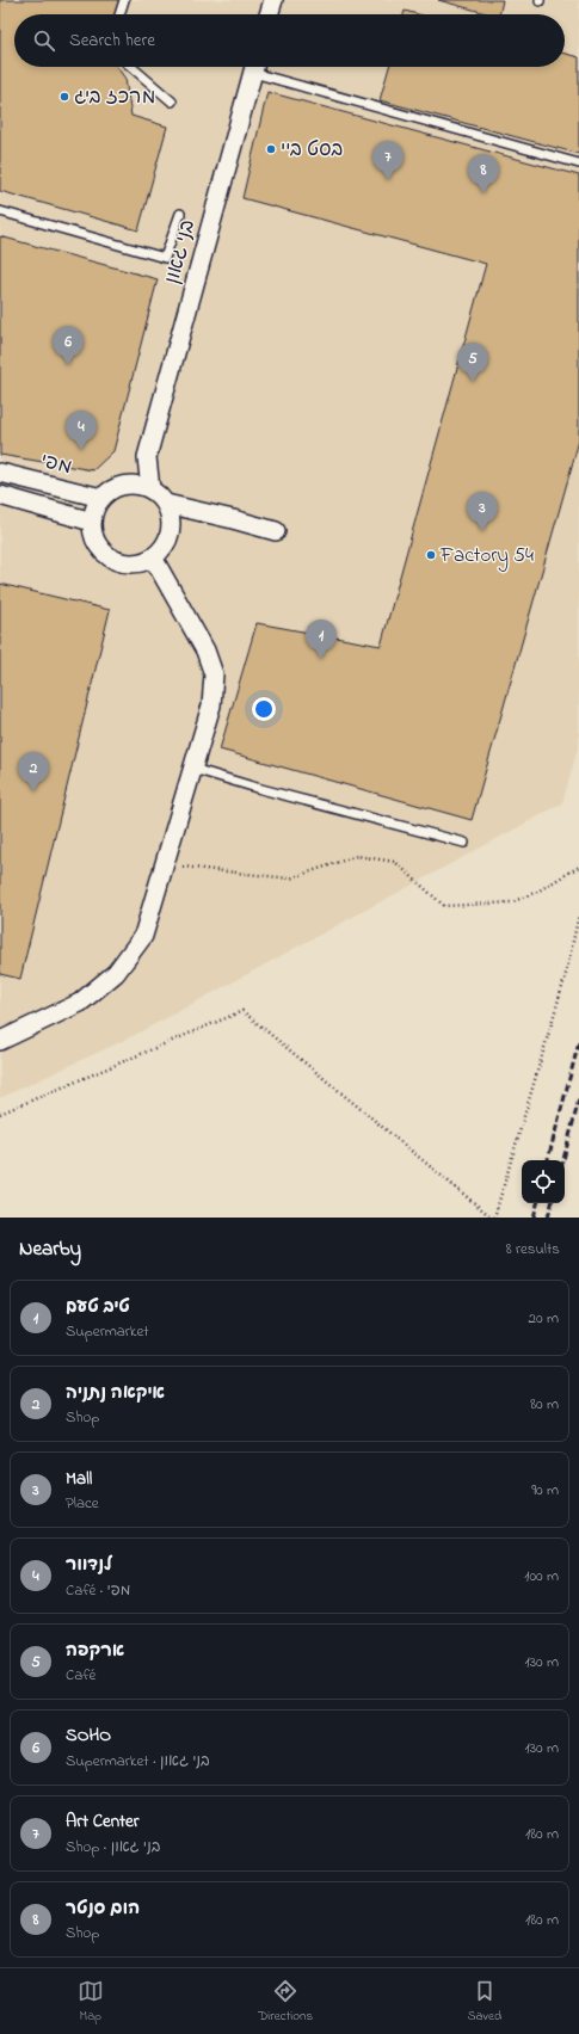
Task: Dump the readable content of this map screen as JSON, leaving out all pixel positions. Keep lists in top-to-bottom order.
{
  "streets": {
    "street": ["בני גאון", "מפי"]
  },
  "crossings": [
    ["בני גאון", "מפי"]
  ],
  "places": ["מרכז ביג", "בסט ביי", "Factory 54"],
  "page": {
    "search": "Search here",
    "pins": [
      "7",
      "8",
      "6",
      "5",
      "4",
      "3",
      "1",
      "2"
    ],
    "heading": ["Nearby", "8 results"],
    "list": [
      {
        "mark": "1",
        "name": "טיב טעם",
        "note": "Supermarket",
        "value": "20 m"
      },
      {
        "mark": "2",
        "name": "איקאה נתניה",
        "note": "Shop",
        "value": "80 m"
      },
      {
        "mark": "3",
        "name": "Mall",
        "note": "Place",
        "value": "90 m"
      },
      {
        "mark": "4",
        "name": "לנדוור",
        "note": "Café · מפי",
        "value": "100 m"
      },
      {
        "mark": "5",
        "name": "ארקפה",
        "note": "Café",
        "value": "130 m"
      },
      {
        "mark": "6",
        "name": "SOHO",
        "note": "Supermarket · בני גאון",
        "value": "130 m"
      },
      {
        "mark": "7",
        "name": "Art Center",
        "note": "Shop · בני גאון",
        "value": "180 m"
      },
      {
        "mark": "8",
        "name": "הום סנטר",
        "note": "Shop",
        "value": "180 m"
      }
    ],
    "nav": ["Map", "Directions", "Saved"]
  }
}
